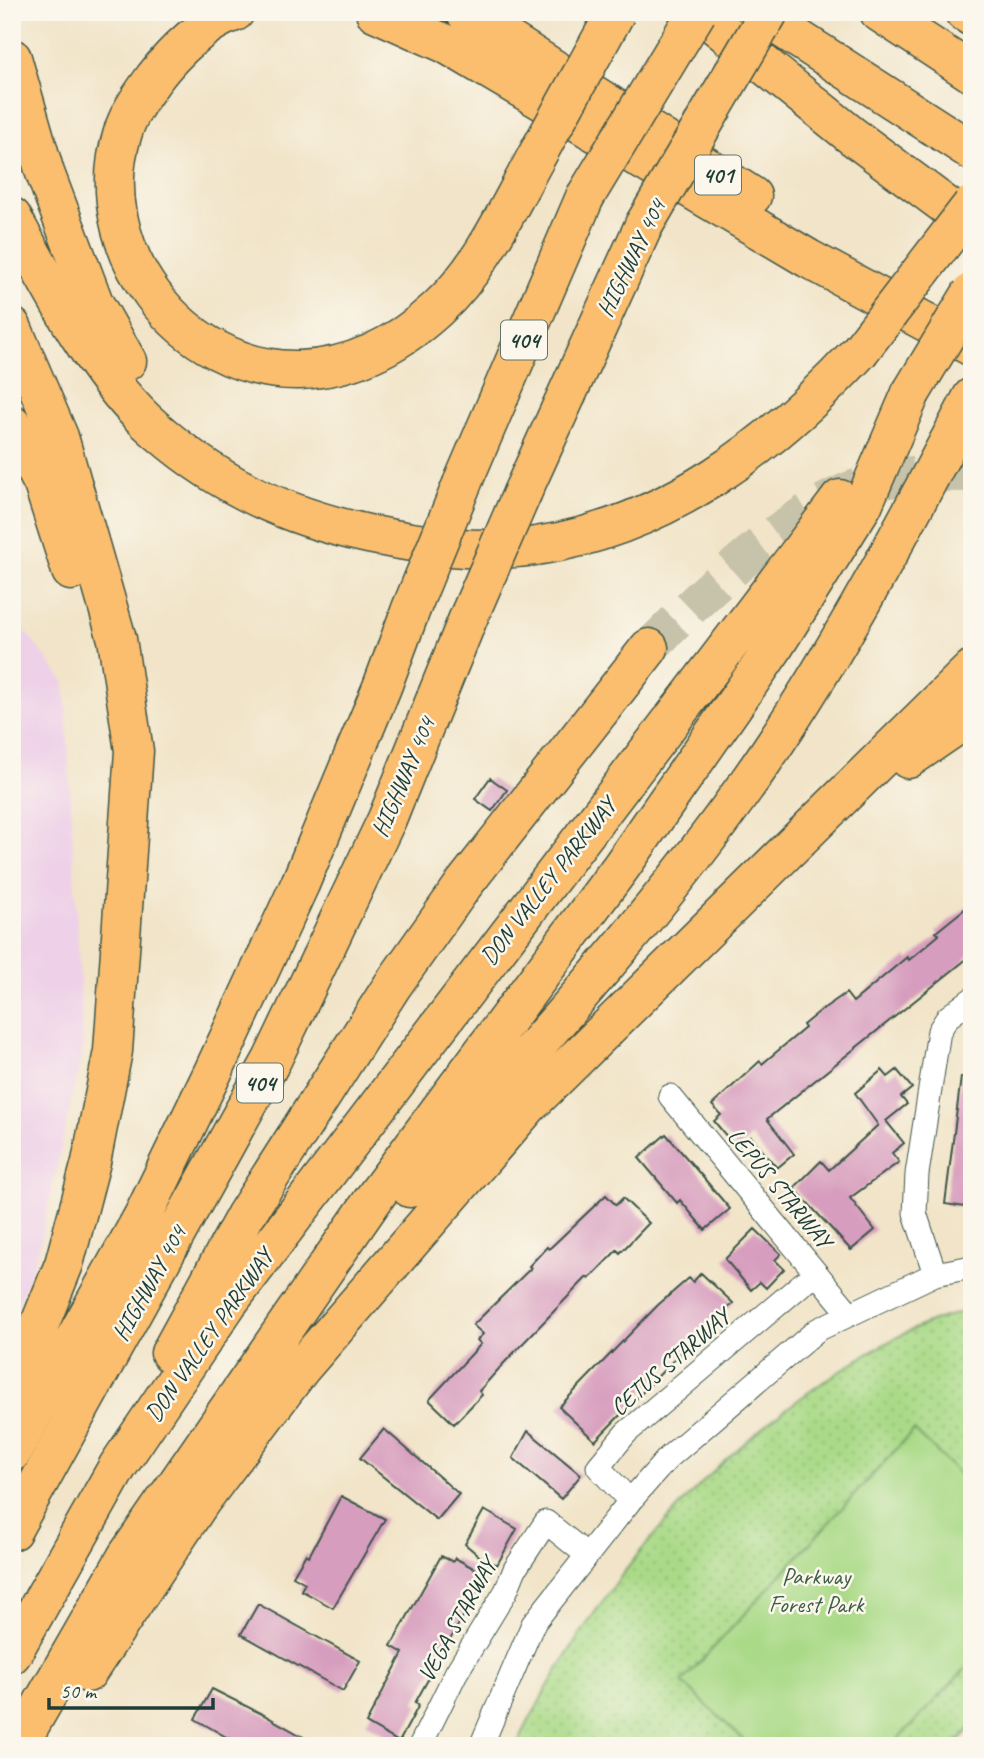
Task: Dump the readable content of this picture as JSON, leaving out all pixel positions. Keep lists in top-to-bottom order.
{
  "streets": {
    "highway": [
      "401",
      "HIGHWAY 404",
      "404",
      "DON VALLEY PARKWAY"
    ],
    "street": ["LEPUS STARWAY", "CETUS STARWAY", "VEGA STARWAY"]
  },
  "crossings": [
    ["LEPUS STARWAY", "CETUS STARWAY"]
  ],
  "parks": ["Parkway Forest Park"],
  "scale_bar": "50 m"
}
